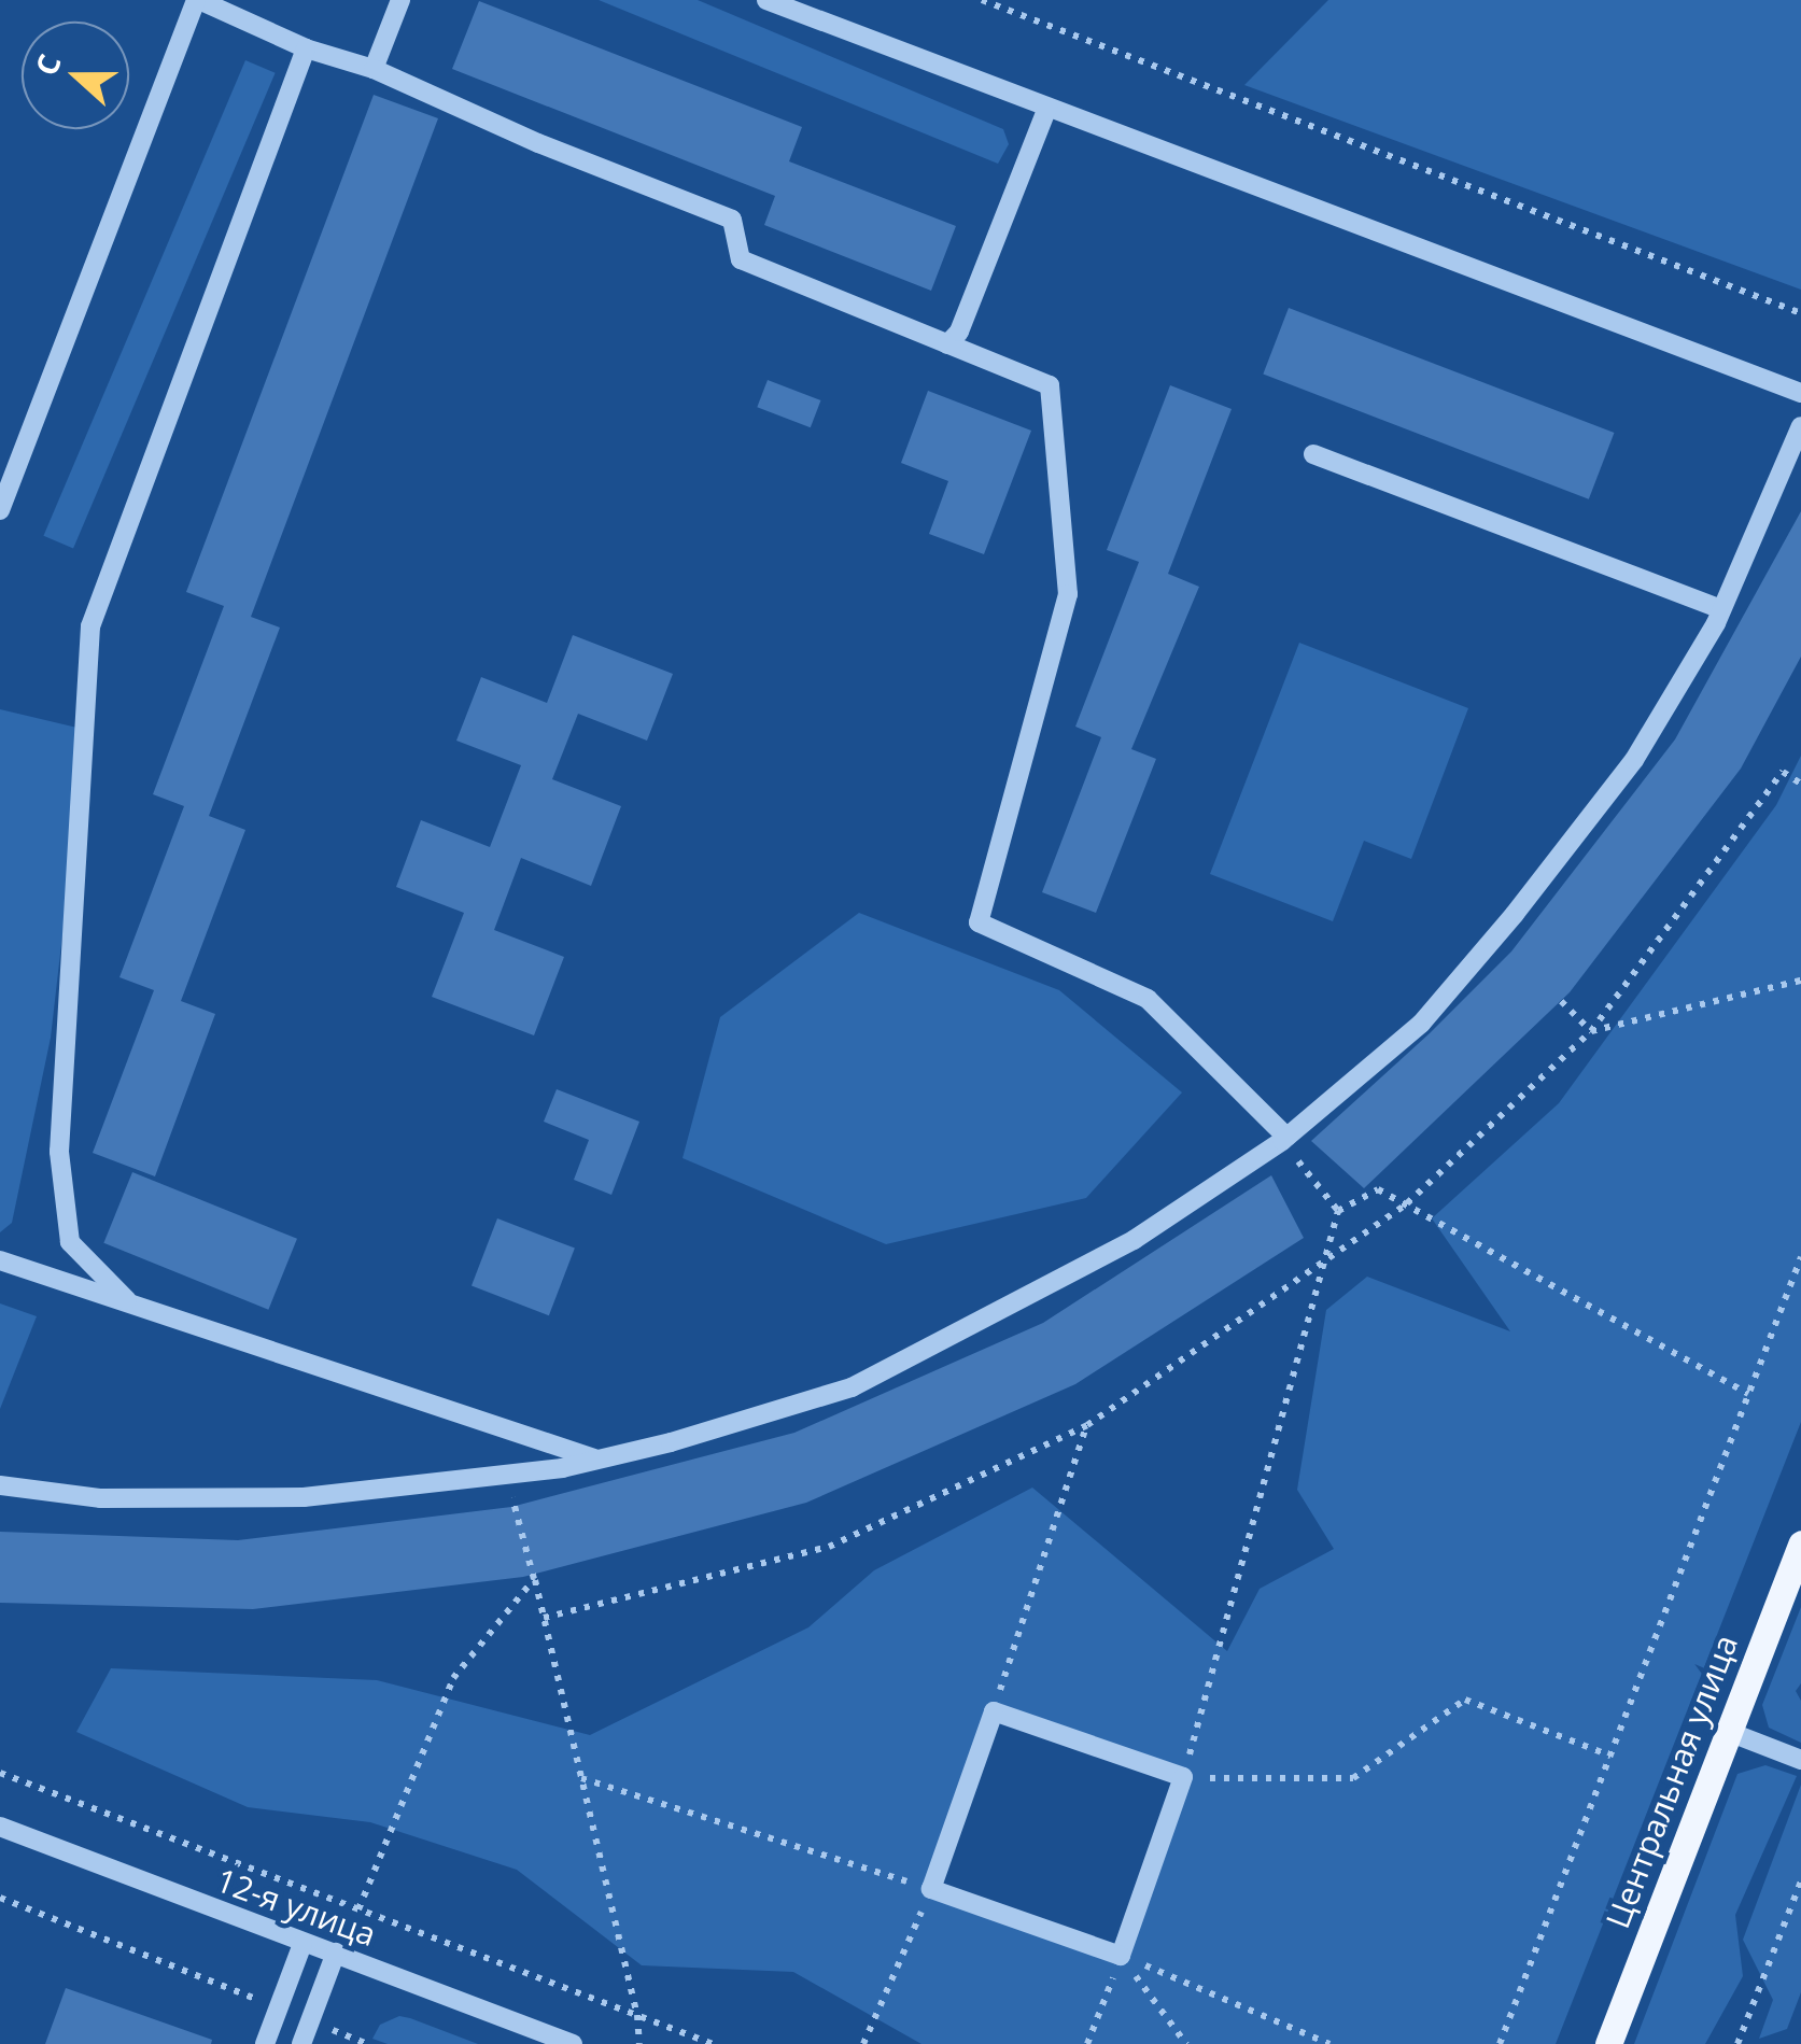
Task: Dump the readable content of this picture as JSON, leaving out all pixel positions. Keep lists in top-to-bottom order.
{
  "streets": {
    "main road": ["Центральная улица"],
    "street": ["12-я улица"]
  },
  "north": "left"
}
